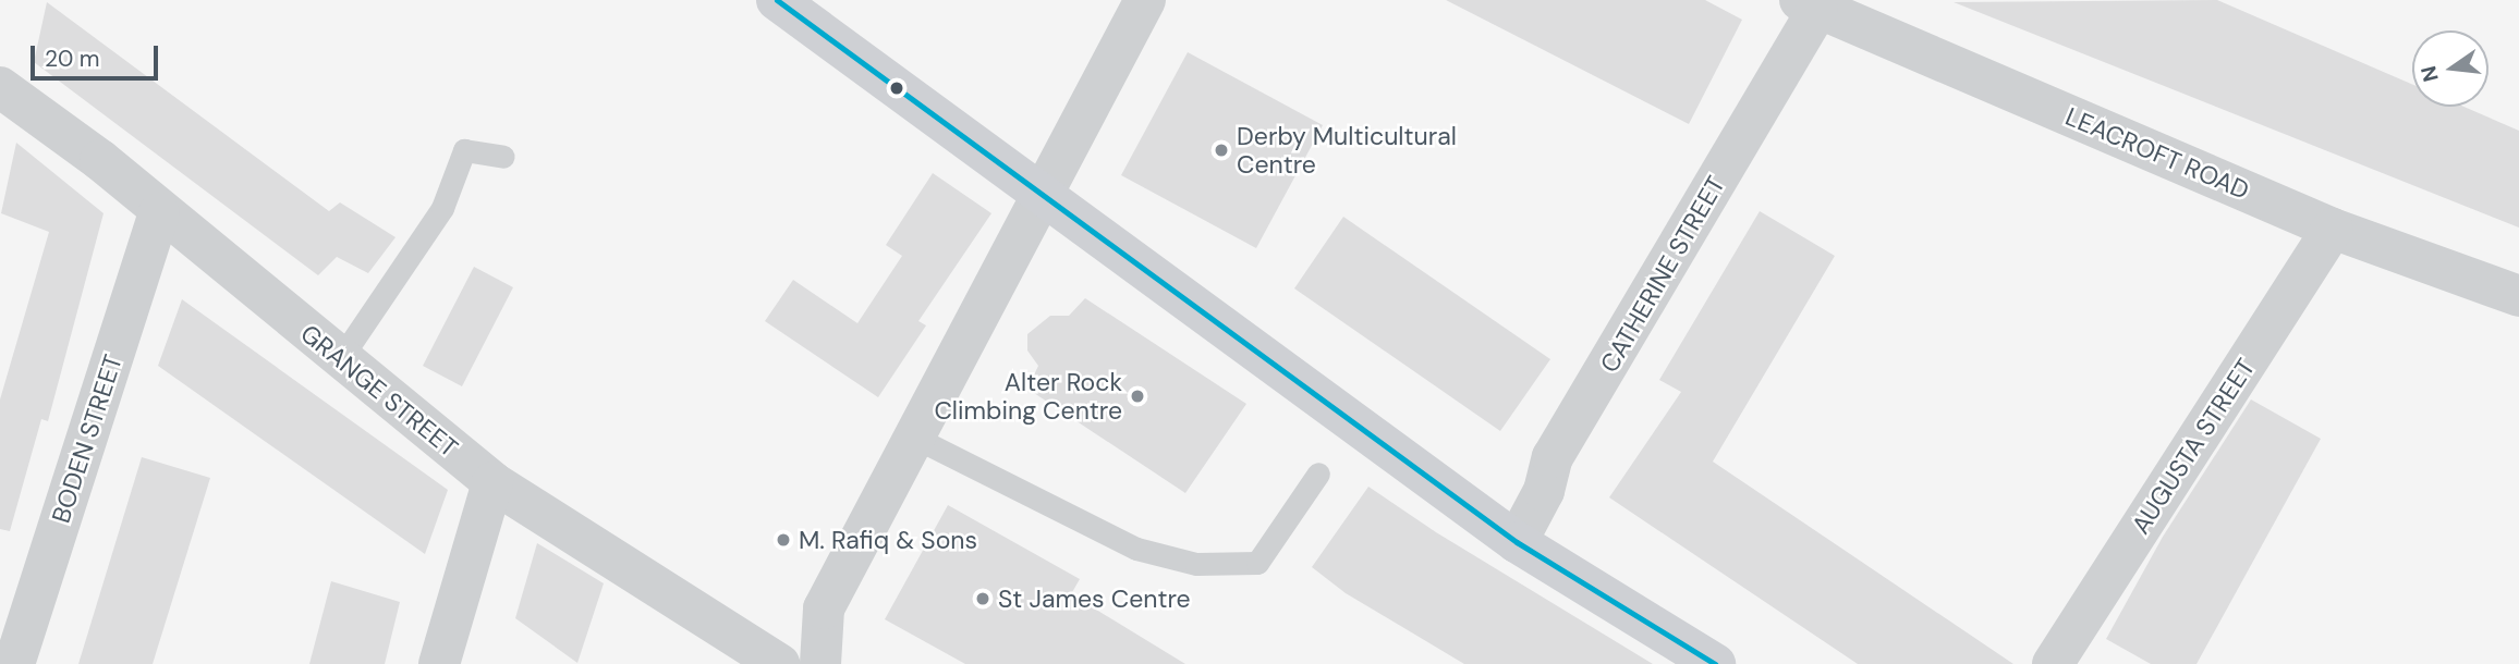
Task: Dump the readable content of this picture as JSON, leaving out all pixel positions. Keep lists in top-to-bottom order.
{
  "streets": {
    "street": [
      "LEACROFT ROAD",
      "CATHERINE STREET",
      "GRANGE STREET",
      "BODEN STREET",
      "AUGUSTA STREET"
    ]
  },
  "crossings": [
    ["LEACROFT ROAD", "CATHERINE STREET"],
    ["LEACROFT ROAD", "AUGUSTA STREET"],
    ["GRANGE STREET", "BODEN STREET"]
  ],
  "places": [
    "Derby Multicultural Centre",
    "Alter Rock Climbing Centre",
    "M. Rafiq & Sons",
    "St James Centre"
  ],
  "scale_bar": "20 m",
  "north": "left"
}
